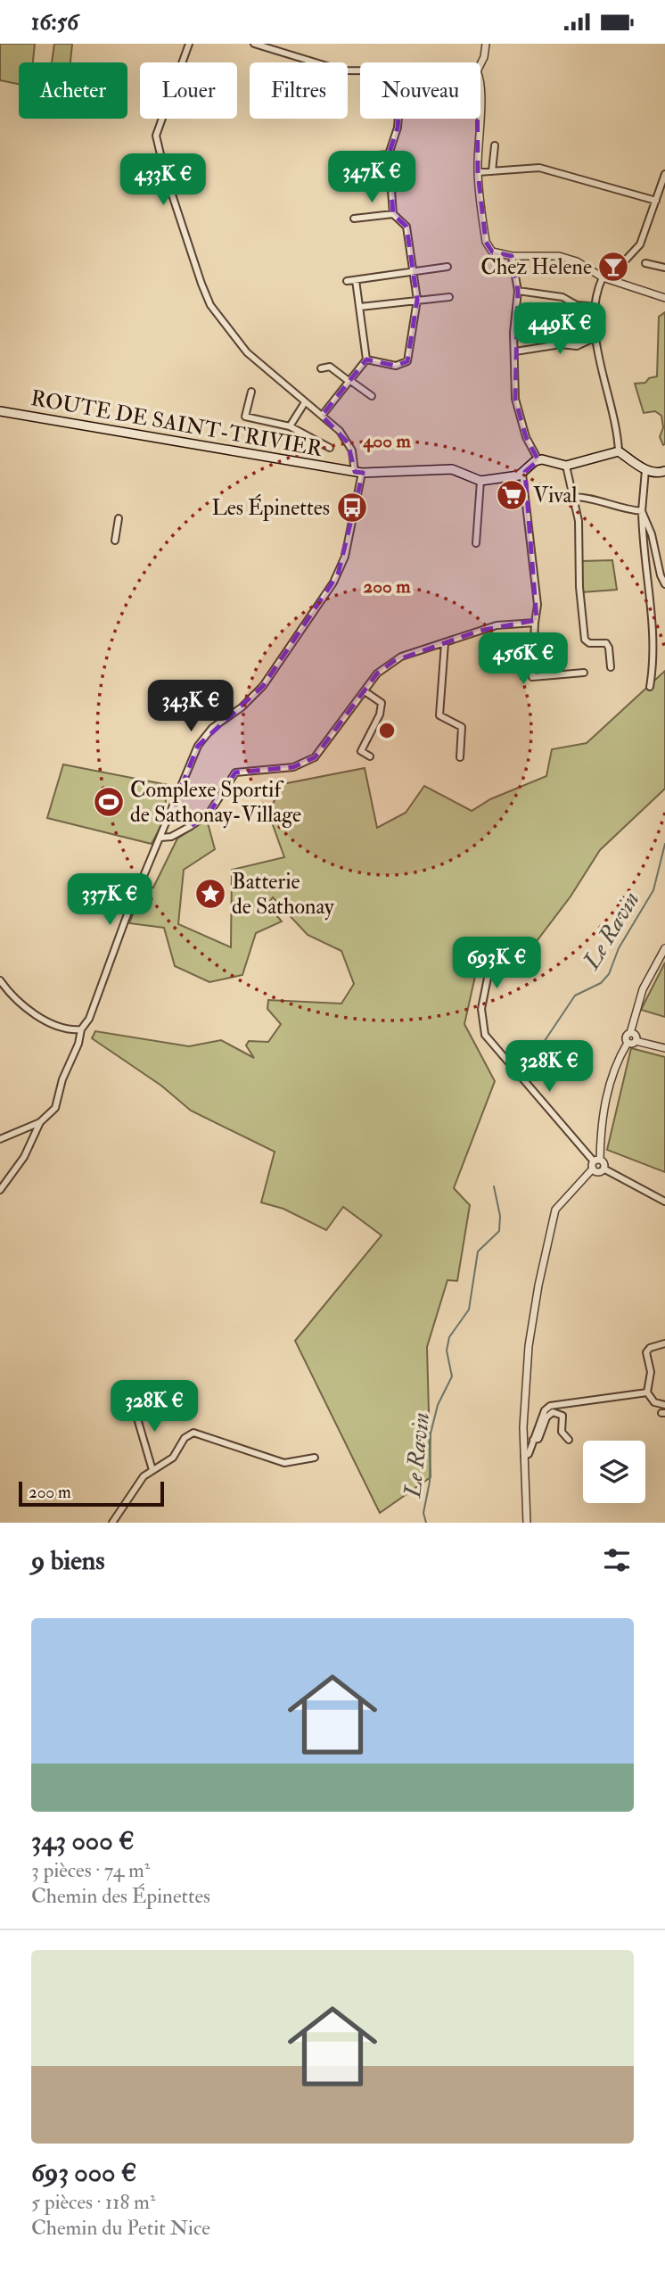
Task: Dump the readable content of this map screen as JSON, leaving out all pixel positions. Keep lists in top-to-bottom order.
{
  "streets": {
    "main road": ["ROUTE DE SAINT-TRIVIER"]
  },
  "water": ["Le Ravin"],
  "places": {
    "bar": ["Chez Helene"],
    "supermarket": ["Vival"],
    "bus stop": ["Les Épinettes"],
    "sports": ["Complexe Sportif de Sathonay-Village"],
    "place": ["Batterie de Sathonay"]
  },
  "scale_bar": "200 m",
  "page": {
    "status": "16:56",
    "chip": [
      "Acheter",
      "Louer",
      "Filtres",
      "Nouveau"
    ],
    "price": [
      "347K €",
      "433K €",
      "449K €",
      "456K €",
      "343K €",
      "337K €",
      "693K €",
      "328K €",
      "328K €"
    ],
    "scale": "200 m",
    "heading": "9 biens",
    "list": [
      {
        "name": "343 000 €",
        "note": "3 pièces · 74 m² · Chemin des Épinettes"
      },
      {
        "name": "693 000 €",
        "note": "5 pièces · 118 m² · Chemin du Petit Nice"
      }
    ]
  },
  "rings": ["400 m", "200 m"]
}
